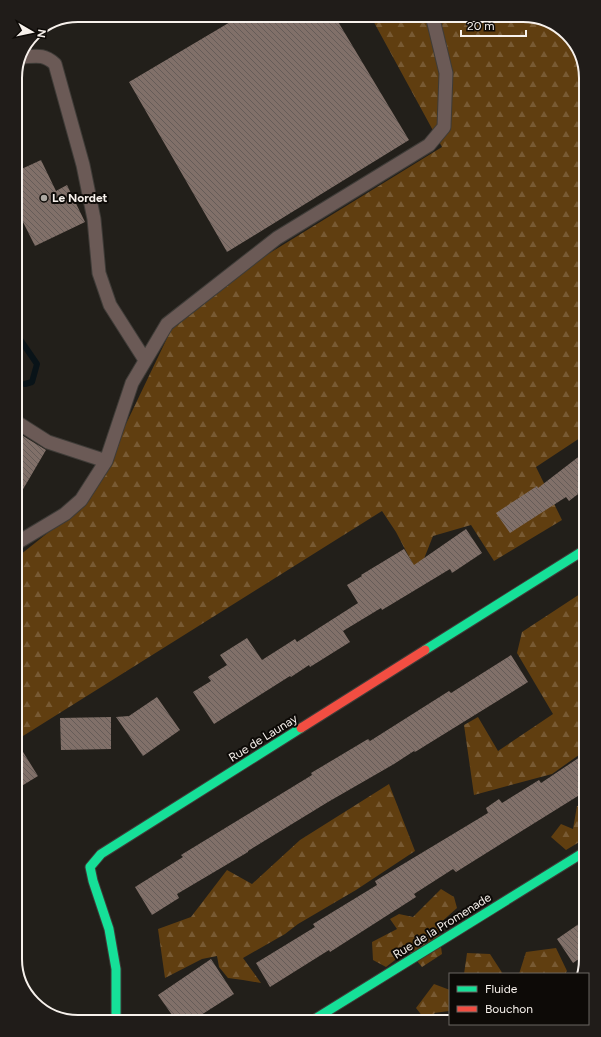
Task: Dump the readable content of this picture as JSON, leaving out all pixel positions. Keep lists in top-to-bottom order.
{
  "streets": {
    "street": ["Rue de Launay", "Rue de la Promenade"]
  },
  "places": ["Le Nordet"],
  "legend": ["Fluide", "Bouchon"],
  "scale_bar": "20 m",
  "north": "right"
}
